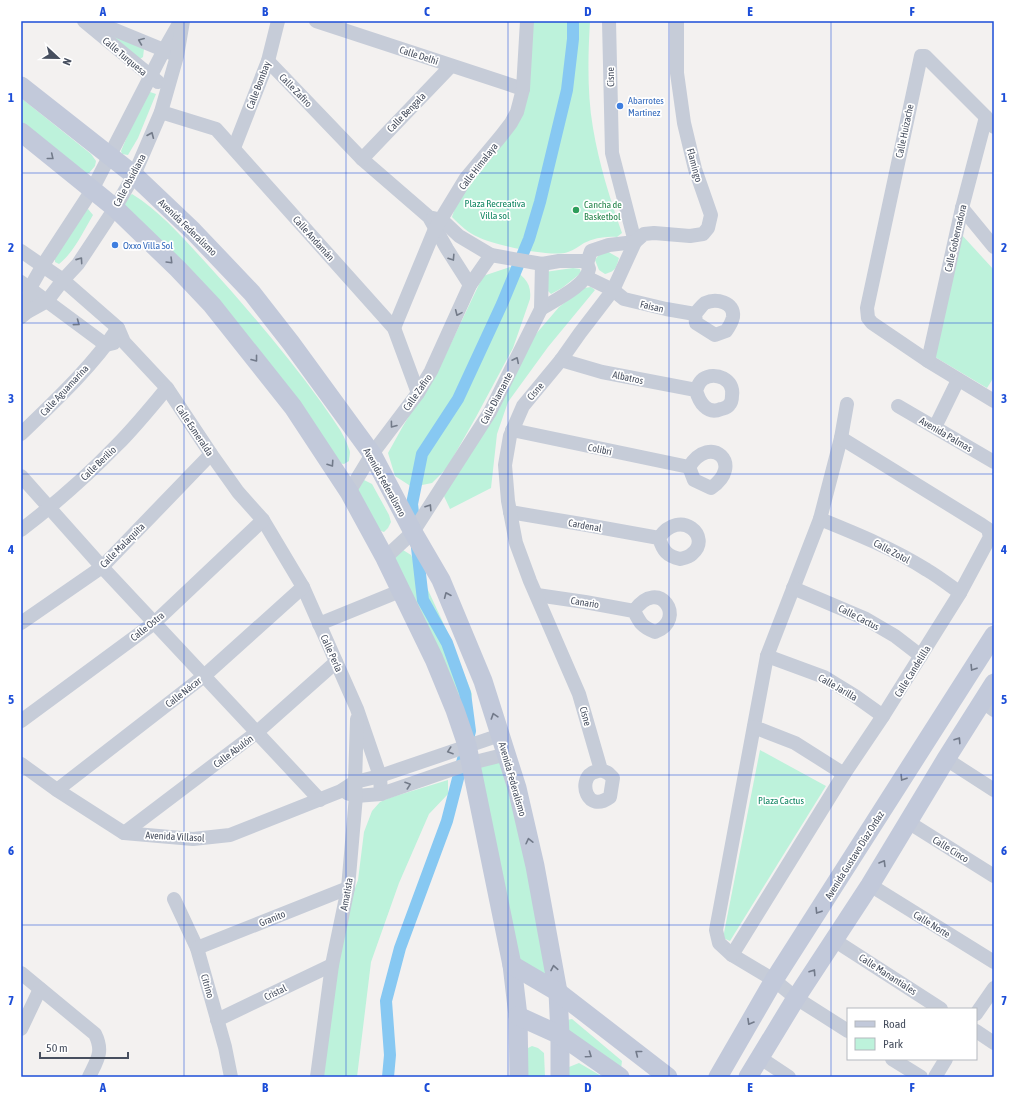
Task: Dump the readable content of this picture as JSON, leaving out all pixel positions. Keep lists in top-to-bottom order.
{
  "streets": {
    "street": [
      "Calle Delhi",
      "Calle Turquesa",
      "Cisne",
      "Calle Bombay",
      "Calle Zafiro",
      "Calle Bengala",
      "Calle Huizache",
      "Flamingo",
      "Calle Himalaya",
      "Calle Obsidiana",
      "Avenida Federalismo",
      "Calle Andamán",
      "Calle Gobernadora",
      "Faisan",
      "Albatros",
      "Calle Aguamarina",
      "Calle Diamante",
      "Calle Esmeralda",
      "Avenida Palmas",
      "Colibri",
      "Calle Berilio",
      "Cardenal",
      "Calle Malaquita",
      "Calle Zotol",
      "Canario",
      "Calle Cactus",
      "Calle Ostra",
      "Calle Perla",
      "Calle Candelilla",
      "Calle Jarilla",
      "Calle Nácar",
      "Calle Abulón",
      "Avenida Villasol",
      "Calle Cinco",
      "Avenida Gustavo Díaz Ordaz",
      "Amatista",
      "Granito",
      "Calle Norte",
      "Calle Manantiales",
      "Citrino",
      "Cristal"
    ]
  },
  "crossings": [
    ["Calle Delhi", "Calle Bengala"],
    ["Calle Delhi", "Calle Himalaya"],
    ["Calle Turquesa", "Calle Obsidiana"],
    ["Cisne", "Flamingo"],
    ["Cisne", "Faisan"],
    ["Cisne", "Albatros"],
    ["Cisne", "Colibri"],
    ["Cisne", "Cardenal"],
    ["Cisne", "Canario"],
    ["Calle Bombay", "Calle Zafiro"],
    ["Calle Bombay", "Calle Andamán"],
    ["Calle Zafiro", "Calle Bengala"],
    ["Calle Zafiro", "Calle Himalaya"],
    ["Calle Zafiro", "Avenida Federalismo"],
    ["Calle Huizache", "Calle Gobernadora"],
    ["Calle Himalaya", "Calle Andamán"],
    ["Calle Obsidiana", "Avenida Federalismo"],
    ["Calle Obsidiana", "Calle Andamán"],
    ["Calle Obsidiana", "Calle Esmeralda"],
    ["Avenida Federalismo", "Calle Diamante"],
    ["Avenida Federalismo", "Avenida Villasol"],
    ["Calle Aguamarina", "Calle Esmeralda"],
    ["Calle Esmeralda", "Calle Berilio"],
    ["Calle Esmeralda", "Calle Malaquita"],
    ["Calle Esmeralda", "Calle Ostra"],
    ["Calle Esmeralda", "Calle Perla"],
    ["Calle Zotol", "Calle Candelilla"],
    ["Calle Cactus", "Calle Candelilla"],
    ["Calle Ostra", "Calle Perla"],
    ["Calle Perla", "Calle Nácar"],
    ["Calle Perla", "Calle Abulón"],
    ["Calle Perla", "Avenida Villasol"],
    ["Calle Perla", "Amatista"],
    ["Calle Candelilla", "Calle Jarilla"],
    ["Calle Nácar", "Avenida Villasol"],
    ["Calle Abulón", "Avenida Villasol"],
    ["Avenida Villasol", "Amatista"],
    ["Amatista", "Granito"],
    ["Amatista", "Cristal"],
    ["Granito", "Citrino"],
    ["Citrino", "Cristal"]
  ],
  "one_way": ["Calle Zafiro", "Calle Diamante"],
  "parks": ["Plaza Recreativa Villa sol", "Plaza Cactus"],
  "places": ["Abarrotes Martinez", "Cancha de Basketbol", "Oxxo Villa Sol"],
  "legend": ["Road", "Park"],
  "scale_bar": "50 m",
  "north": "right",
  "grid": {
    "columns": [
      "A",
      "B",
      "C",
      "D",
      "E",
      "F"
    ],
    "rows": [
      "1",
      "2",
      "3",
      "4",
      "5",
      "6",
      "7"
    ]
  }
}
